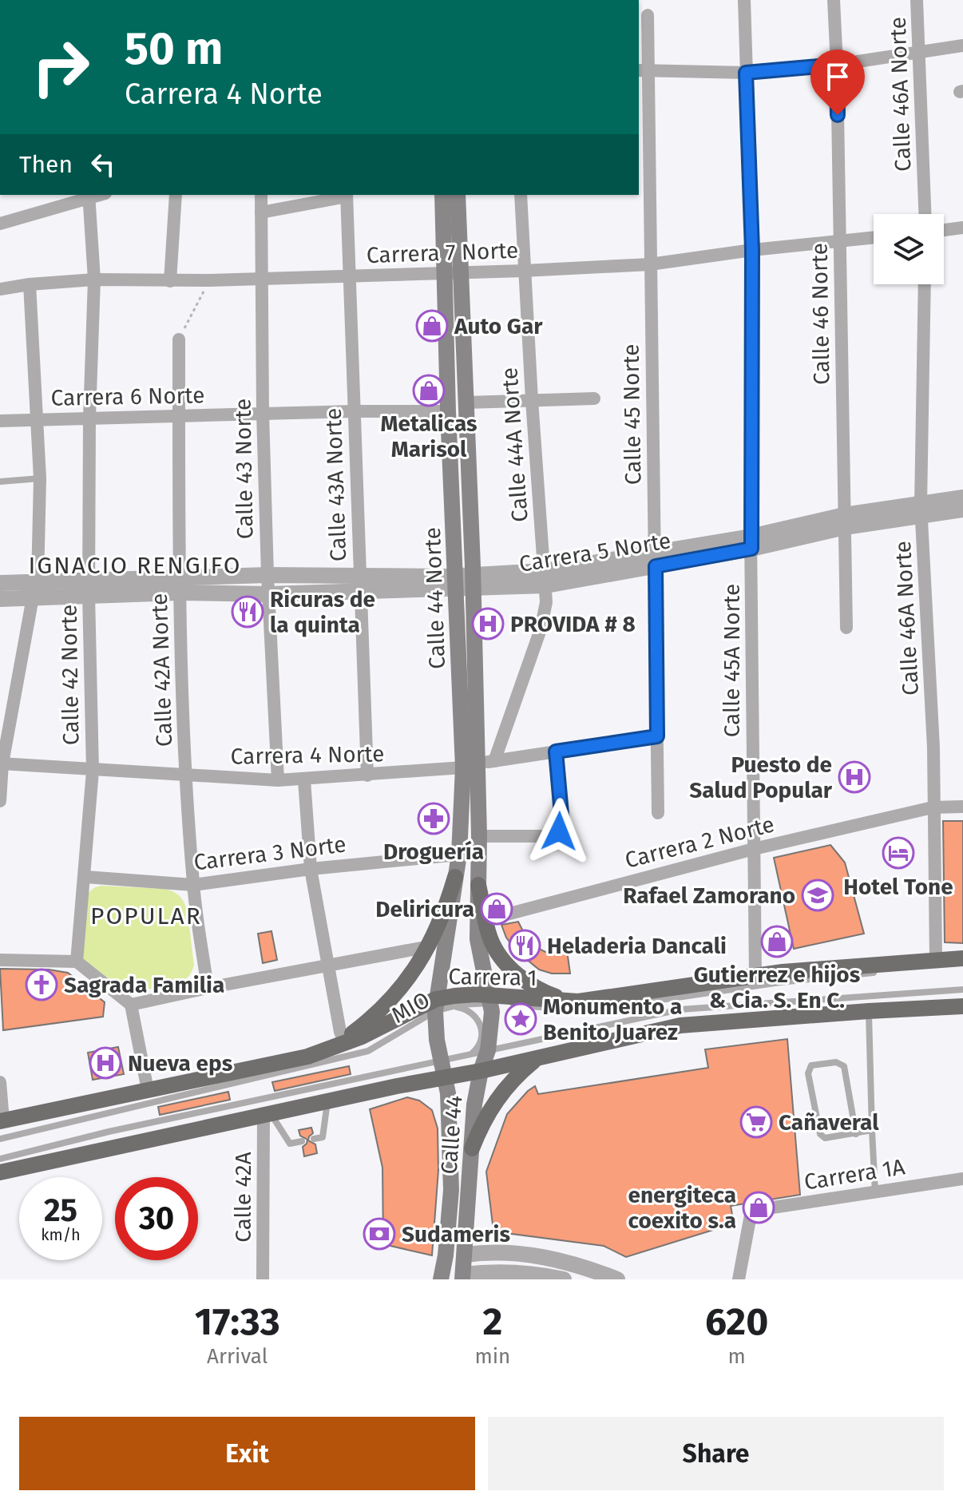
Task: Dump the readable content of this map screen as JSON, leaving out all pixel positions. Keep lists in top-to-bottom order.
{
  "streets": {
    "main road": ["Calle 44 Norte", "Carrera 1", "Calle 44"],
    "street": [
      "Calle 46A Norte",
      "Carrera 7 Norte",
      "Calle 46 Norte",
      "Carrera 6 Norte",
      "Calle 45 Norte",
      "Calle 44A Norte",
      "Calle 43 Norte",
      "Calle 43A Norte",
      "Carrera 5 Norte",
      "Calle 45A Norte",
      "Calle 42A Norte",
      "Calle 42 Norte",
      "Carrera 4 Norte",
      "Carrera 2 Norte",
      "Carrera 3 Norte",
      "Carrera 1A",
      "Calle 42A"
    ],
    "lane": ["MIO"]
  },
  "crossings": [
    ["Calle 46A Norte", "Carrera 5 Norte"],
    ["Calle 46A Norte", "Carrera 2 Norte"],
    ["Calle 46A Norte", "Carrera 1"],
    ["Carrera 7 Norte", "Calle 46 Norte"],
    ["Carrera 7 Norte", "Calle 45 Norte"],
    ["Carrera 7 Norte", "Calle 44A Norte"],
    ["Carrera 7 Norte", "Calle 43 Norte"],
    ["Carrera 7 Norte", "Calle 43A Norte"],
    ["Carrera 7 Norte", "Calle 44 Norte"],
    ["Carrera 7 Norte", "Calle 45A Norte"],
    ["Carrera 7 Norte", "Calle 42 Norte"],
    ["Calle 46 Norte", "Carrera 5 Norte"],
    ["Carrera 6 Norte", "Calle 43 Norte"],
    ["Carrera 6 Norte", "Calle 43A Norte"],
    ["Carrera 6 Norte", "Calle 44 Norte"],
    ["Carrera 6 Norte", "Calle 42A Norte"],
    ["Carrera 6 Norte", "Calle 42 Norte"],
    ["Calle 45 Norte", "Carrera 5 Norte"],
    ["Calle 45 Norte", "Carrera 4 Norte"],
    ["Calle 44A Norte", "Carrera 5 Norte"],
    ["Calle 44A Norte", "Carrera 4 Norte"],
    ["Calle 43 Norte", "Carrera 5 Norte"],
    ["Calle 43 Norte", "Carrera 4 Norte"],
    ["Calle 43A Norte", "Carrera 5 Norte"],
    ["Calle 43A Norte", "Carrera 4 Norte"],
    ["Carrera 5 Norte", "Calle 44 Norte"],
    ["Carrera 5 Norte", "Calle 45A Norte"],
    ["Carrera 5 Norte", "Calle 42A Norte"],
    ["Carrera 5 Norte", "Calle 42 Norte"],
    ["Calle 44 Norte", "Carrera 4 Norte"],
    ["Calle 44 Norte", "Carrera 3 Norte"],
    ["Calle 44 Norte", "Carrera 1"],
    ["Calle 44 Norte", "MIO"],
    ["Calle 44 Norte", "Calle 44"],
    ["Calle 45A Norte", "Carrera 2 Norte"],
    ["Calle 45A Norte", "Carrera 1"],
    ["Calle 42A Norte", "Carrera 4 Norte"],
    ["Calle 42A Norte", "Carrera 3 Norte"],
    ["Calle 42 Norte", "Carrera 4 Norte"],
    ["Calle 42 Norte", "Carrera 3 Norte"],
    ["Carrera 1", "MIO"],
    ["Carrera 1", "Calle 44"],
    ["MIO", "Calle 44"]
  ],
  "districts": ["IGNACIO RENGIFO", "POPULAR"],
  "places": {
    "shop": [
      "Auto Gar",
      "Metalicas Marisol",
      "Deliricura",
      "Gutierrez e hijos & Cia. S. En C.",
      "energiteca coexito s.a"
    ],
    "restaurant": ["Ricuras de la quinta", "Heladeria Dancali"],
    "hospital": ["PROVIDA # 8", "Puesto de Salud Popular", "Nueva eps"],
    "pharmacy": ["Droguería"],
    "hotel": ["Hotel Tone"],
    "school or university": ["Rafael Zamorano"],
    "church": ["Sagrada Familia"],
    "place": ["Monumento a Benito Juarez"],
    "supermarket": ["Cañaveral"],
    "bank": ["Sudameris"]
  },
  "page": {
    "turn": ["50 m", "Carrera 4 Norte"],
    "then": "Then",
    "speed": "25 km/h",
    "limit": "30",
    "eta": [
      "17:33",
      "Arrival",
      "2",
      "min",
      "620",
      "m"
    ],
    "buttons": ["Exit", "Share"]
  }
}
